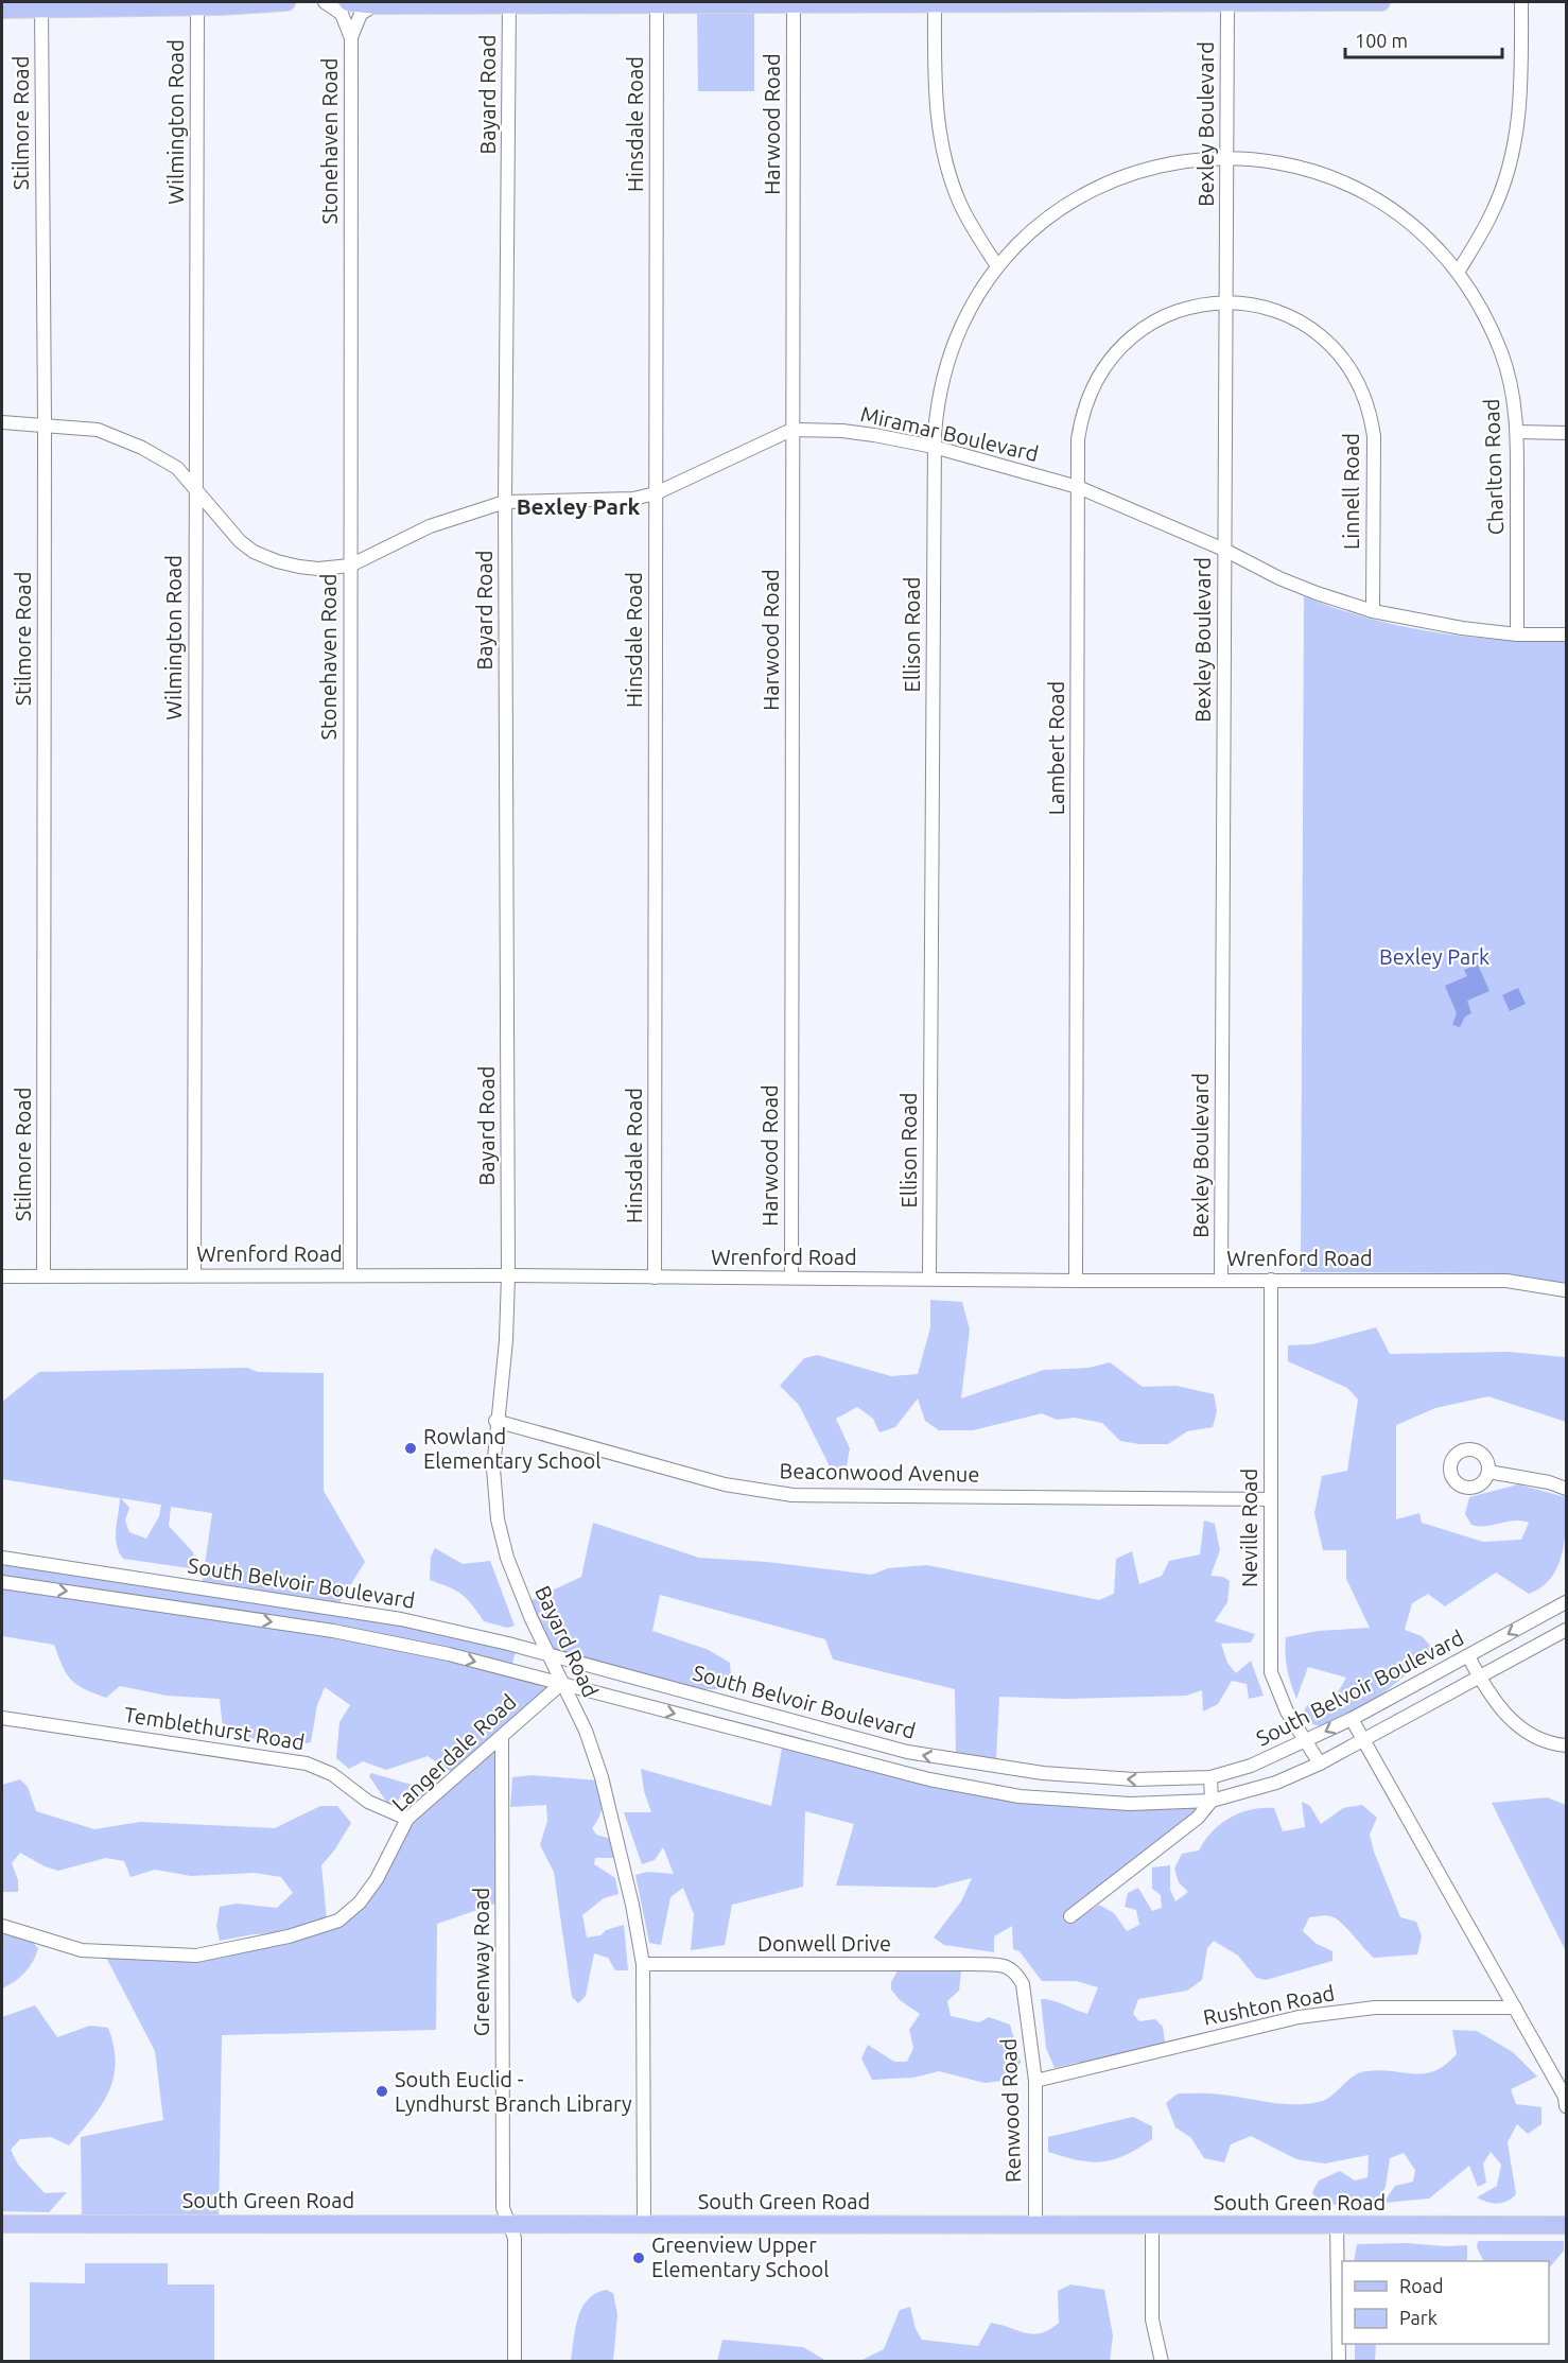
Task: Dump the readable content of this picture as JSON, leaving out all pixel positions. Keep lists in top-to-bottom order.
{
  "streets": {
    "main road": ["South Green Road"],
    "street": [
      "Bayard Road",
      "Wilmington Road",
      "Stilmore Road",
      "Hinsdale Road",
      "Harwood Road",
      "Bexley Boulevard",
      "Stonehaven Road",
      "Miramar Boulevard",
      "Charlton Road",
      "Linnell Road",
      "Ellison Road",
      "Lambert Road",
      "Wrenford Road",
      "Beaconwood Avenue",
      "Neville Road",
      "South Belvoir Boulevard",
      "Temblethurst Road",
      "Langerdale Road",
      "Donwell Drive",
      "Greenway Road",
      "Rushton Road",
      "Renwood Road"
    ]
  },
  "crossings": [
    ["Bayard Road", "Miramar Boulevard"],
    ["Bayard Road", "Wrenford Road"],
    ["Bayard Road", "Beaconwood Avenue"],
    ["Bayard Road", "South Belvoir Boulevard"],
    ["Bayard Road", "Langerdale Road"],
    ["Bayard Road", "Donwell Drive"],
    ["Bayard Road", "South Green Road"],
    ["Wilmington Road", "Miramar Boulevard"],
    ["Wilmington Road", "Wrenford Road"],
    ["Stilmore Road", "Miramar Boulevard"],
    ["Stilmore Road", "Wrenford Road"],
    ["Hinsdale Road", "Miramar Boulevard"],
    ["Hinsdale Road", "Wrenford Road"],
    ["Harwood Road", "Miramar Boulevard"],
    ["Harwood Road", "Wrenford Road"],
    ["Bexley Boulevard", "Miramar Boulevard"],
    ["Bexley Boulevard", "Charlton Road"],
    ["Bexley Boulevard", "Linnell Road"],
    ["Bexley Boulevard", "Ellison Road"],
    ["Bexley Boulevard", "Lambert Road"],
    ["Bexley Boulevard", "Wrenford Road"],
    ["Stonehaven Road", "Miramar Boulevard"],
    ["Stonehaven Road", "Wrenford Road"],
    ["Miramar Boulevard", "Charlton Road"],
    ["Miramar Boulevard", "Linnell Road"],
    ["Miramar Boulevard", "Ellison Road"],
    ["Miramar Boulevard", "Lambert Road"],
    ["Charlton Road", "Ellison Road"],
    ["Linnell Road", "Lambert Road"],
    ["Ellison Road", "Wrenford Road"],
    ["Lambert Road", "Wrenford Road"],
    ["Wrenford Road", "Neville Road"],
    ["Beaconwood Avenue", "Neville Road"],
    ["Neville Road", "South Belvoir Boulevard"],
    ["South Belvoir Boulevard", "Langerdale Road"],
    ["Temblethurst Road", "Langerdale Road"],
    ["Langerdale Road", "Greenway Road"],
    ["Donwell Drive", "Renwood Road"],
    ["Greenway Road", "South Green Road"],
    ["Rushton Road", "Renwood Road"],
    ["Renwood Road", "South Green Road"]
  ],
  "districts": ["Bexley Park"],
  "parks": ["Bexley Park"],
  "places": ["Rowland Elementary School", "South Euclid - Lyndhurst Branch Library", "Greenview Upper Elementary School"],
  "legend": ["Road", "Park"],
  "scale_bar": "100 m"
}
